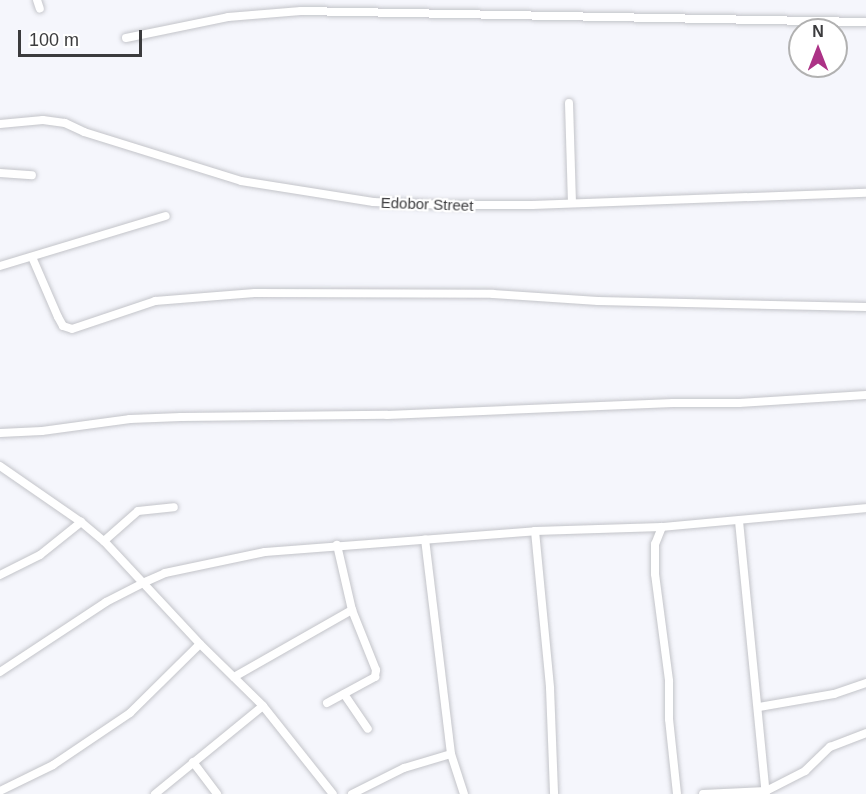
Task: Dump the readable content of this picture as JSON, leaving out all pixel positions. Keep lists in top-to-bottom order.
{
  "streets": {
    "street": ["Edobor Street"]
  },
  "scale_bar": "100 m",
  "north": "top"
}
